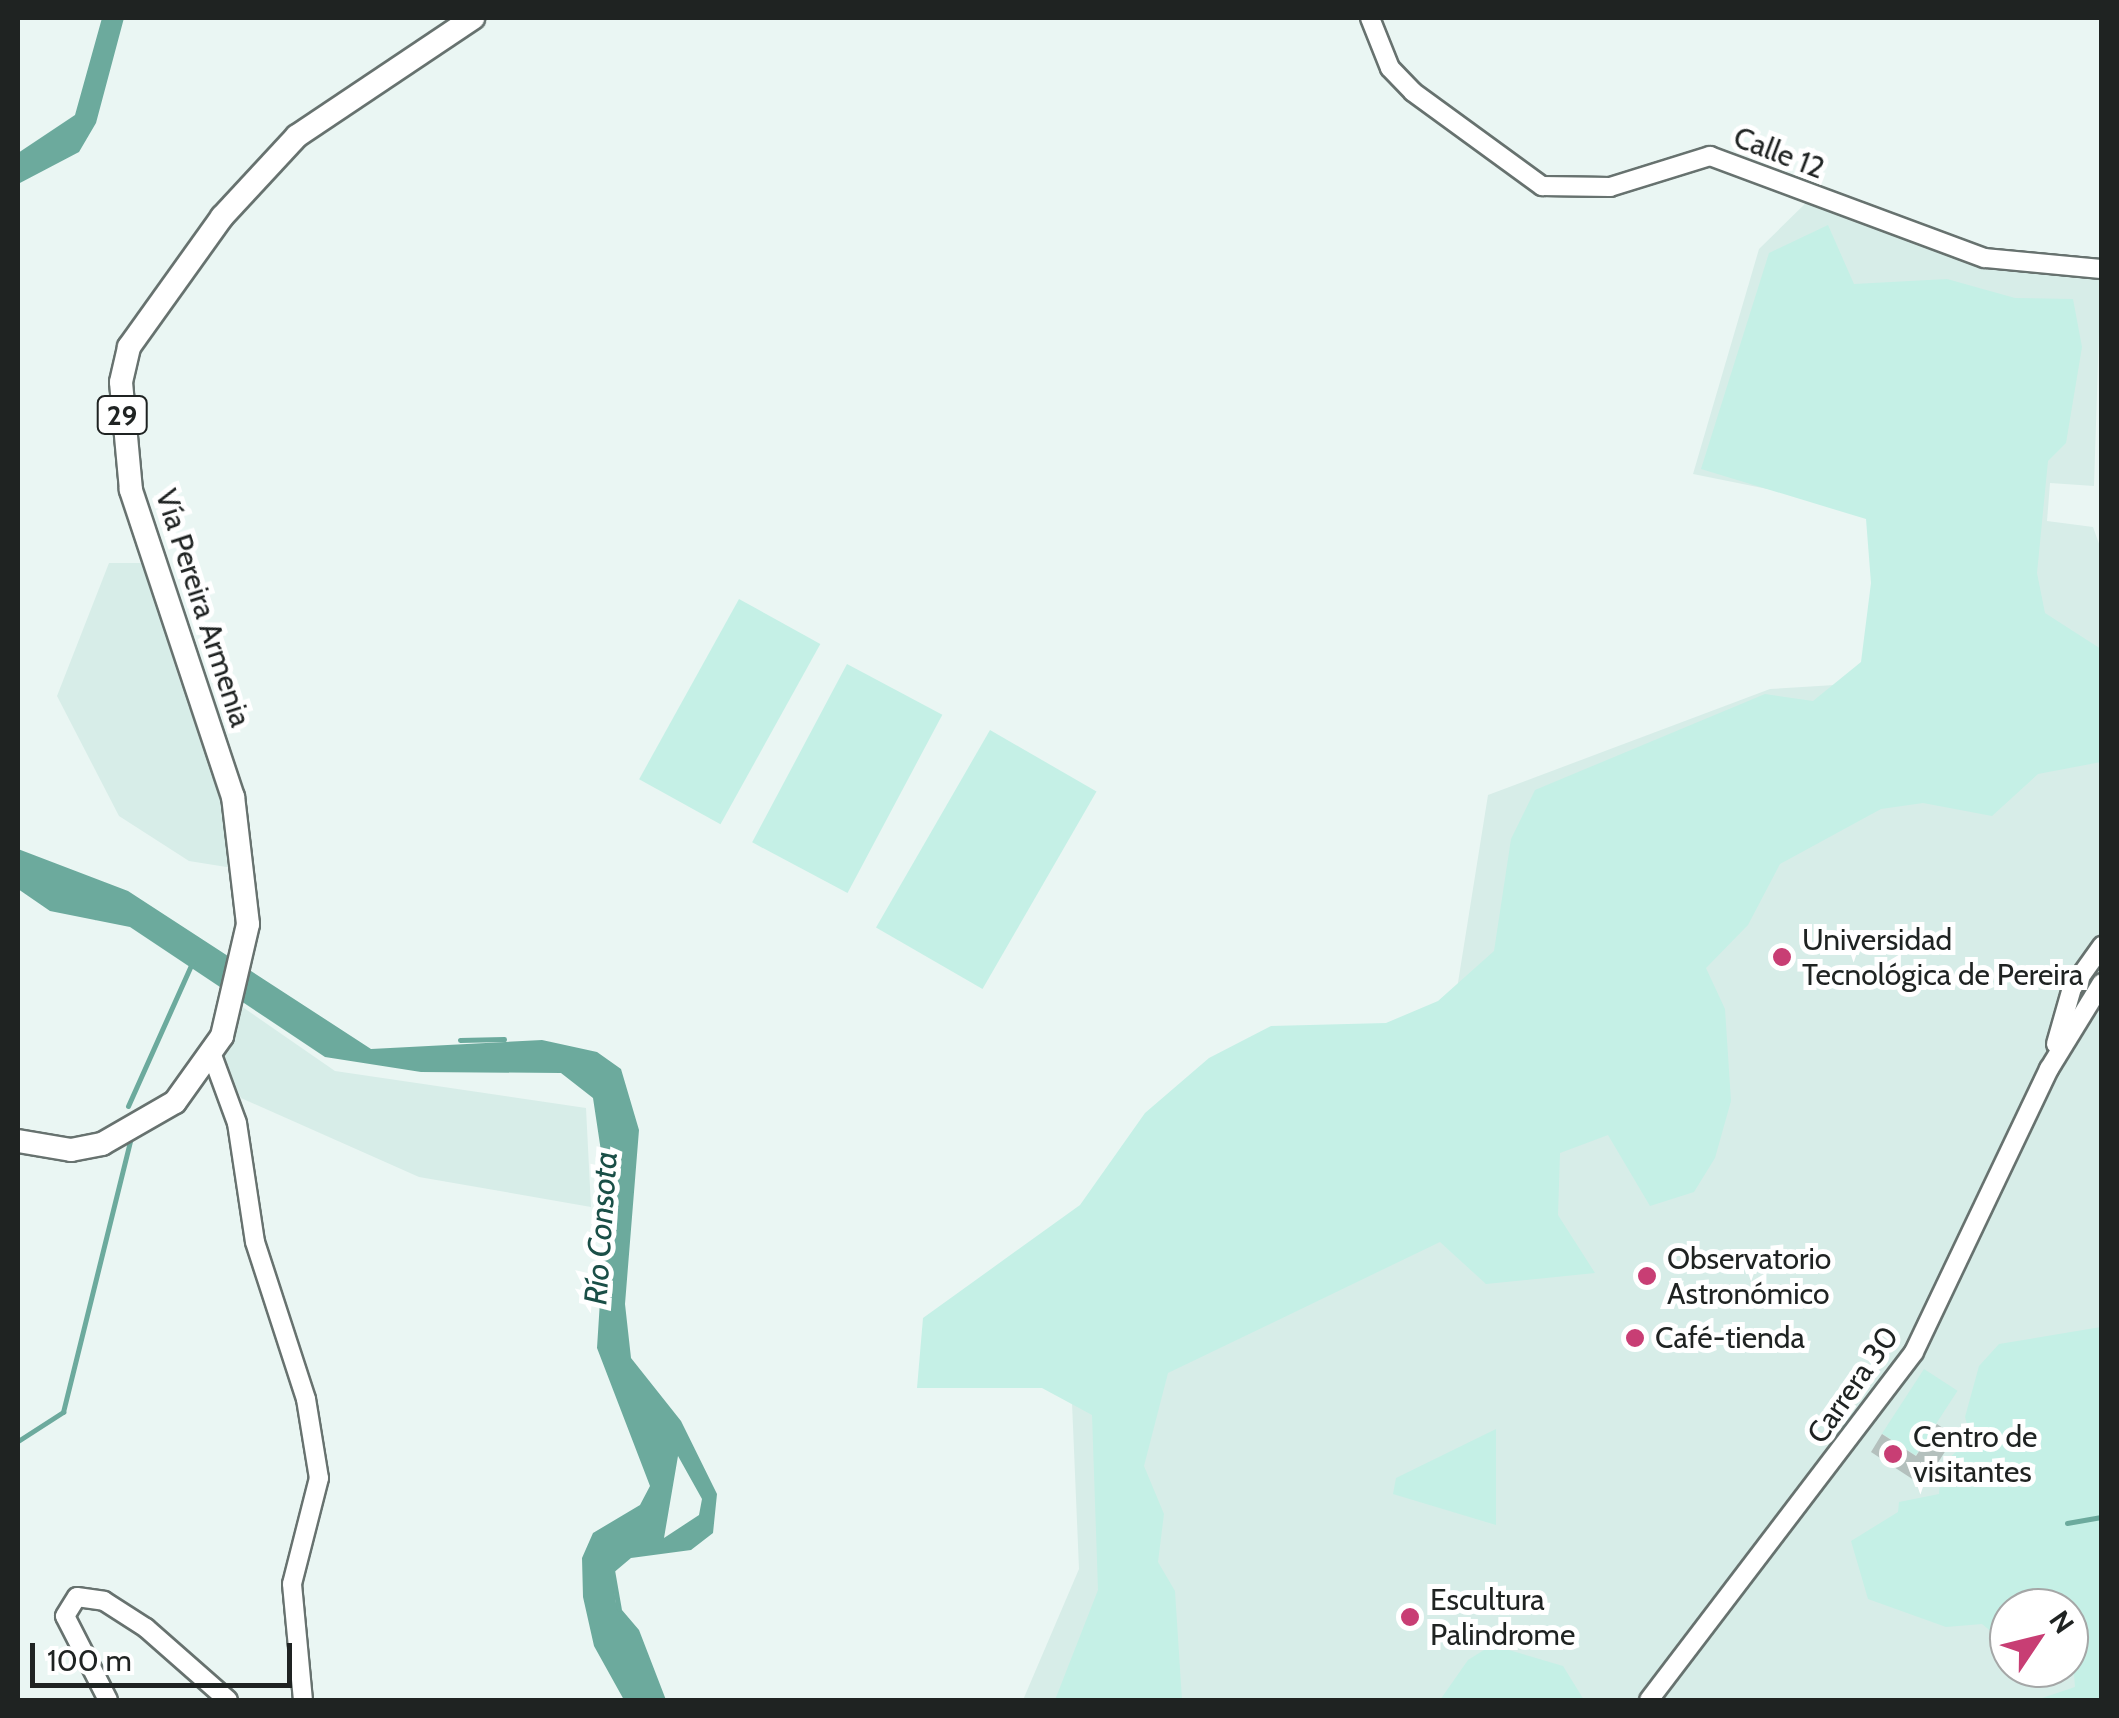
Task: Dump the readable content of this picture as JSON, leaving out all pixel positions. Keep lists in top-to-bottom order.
{
  "streets": {
    "main road": ["29", "Vía Pereira Armenia"],
    "street": ["Calle 12", "Carrera 30"]
  },
  "crossings": [
    ["29", "Vía Pereira Armenia"]
  ],
  "water": ["Río Consota"],
  "places": [
    "Universidad Tecnológica de Pereira",
    "Observatorio Astronómico",
    "Café-tienda",
    "Centro de visitantes",
    "Escultura Palindrome"
  ],
  "scale_bar": "100 m",
  "north": "top right"
}
